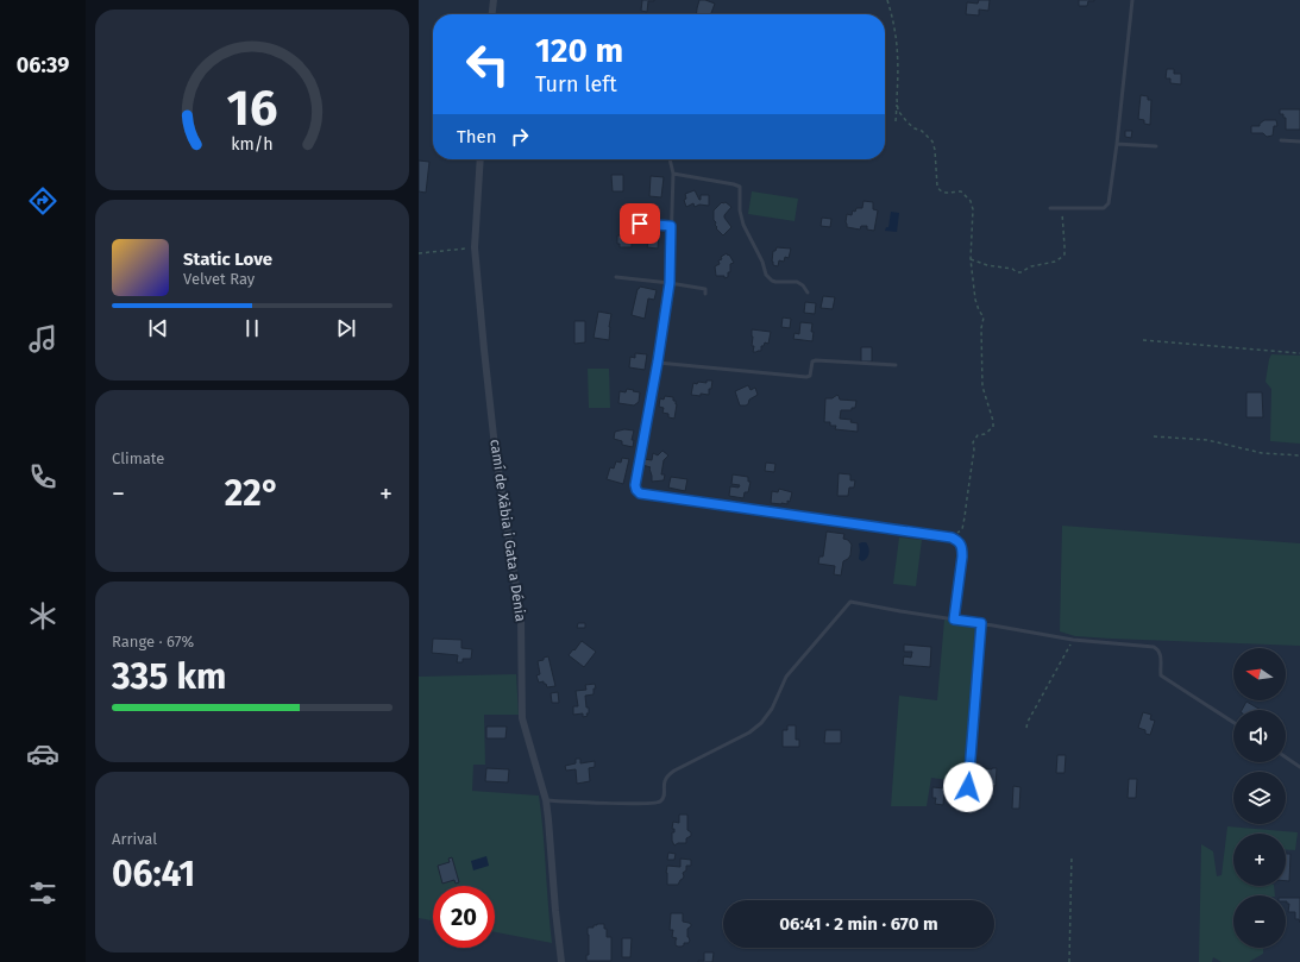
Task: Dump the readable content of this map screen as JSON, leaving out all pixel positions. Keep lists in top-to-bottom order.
{
  "streets": {
    "street": ["camí de Xàbia i Gata a Dénia"]
  },
  "north": "left",
  "page": {
    "tabs": "06:39",
    "turn": ["120 m", "Turn left"],
    "then": "Then",
    "song": ["Static Love", "Velvet Ray"],
    "tile": [
      "Climate",
      ["Range · 67%", "335 km"],
      ["Arrival", "06:41"]
    ],
    "heat": ["−", "22°", "+"],
    "map_buttons": ["+", "−"],
    "limit": "20",
    "trip": "06:41 · 2 min · 670 m",
    "gauge": ["16", "km/h"]
  }
}
